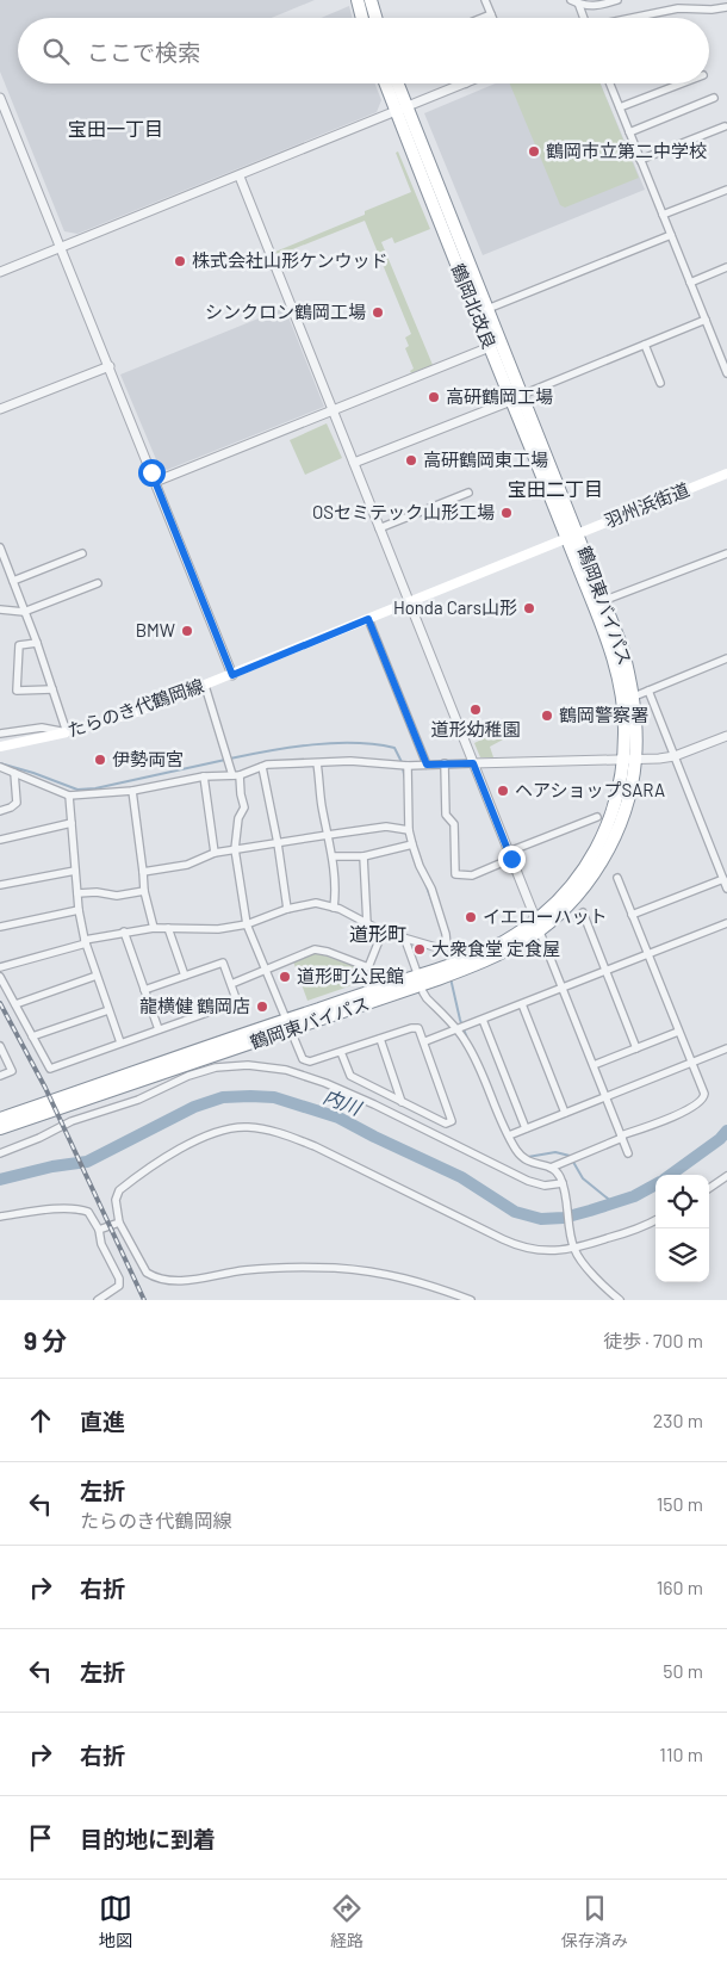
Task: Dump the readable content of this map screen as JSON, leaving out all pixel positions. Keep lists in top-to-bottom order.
{
  "streets": {
    "highway": ["鶴岡北改良", "鶴岡東バイパス"],
    "main road": ["羽州浜街道", "たらのき代鶴岡線"]
  },
  "crossings": [
    ["鶴岡北改良", "羽州浜街道"],
    ["鶴岡北改良", "鶴岡東バイパス"],
    ["鶴岡北改良", "たらのき代鶴岡線"],
    ["羽州浜街道", "鶴岡東バイパス"],
    ["羽州浜街道", "たらのき代鶴岡線"],
    ["鶴岡東バイパス", "たらのき代鶴岡線"]
  ],
  "districts": ["宝田一丁目", "宝田二丁目", "道形町"],
  "water": ["内川"],
  "places": [
    "鶴岡市立第二中学校",
    "株式会社山形ケンウッド",
    "シンクロン鶴岡工場",
    "高研鶴岡工場",
    "高研鶴岡東工場",
    "OSセミテック山形工場",
    "Honda Cars山形",
    "BMW",
    "道形幼稚園",
    "鶴岡警察署",
    "伊勢両宮",
    "ヘアショップSARA",
    "イエローハット",
    "大衆食堂 定食屋",
    "道形町公民館",
    "龍横健 鶴岡店"
  ],
  "page": {
    "search": "ここで検索",
    "heading": ["9 分", "徒歩 · 700 m"],
    "list": [
      ["直進", "230 m"],
      ["左折", "たらのき代鶴岡線", "150 m"],
      ["右折", "160 m"],
      ["左折", "50 m"],
      ["右折", "110 m"],
      "目的地に到着"
    ],
    "nav": ["地図", "経路", "保存済み"]
  }
}
